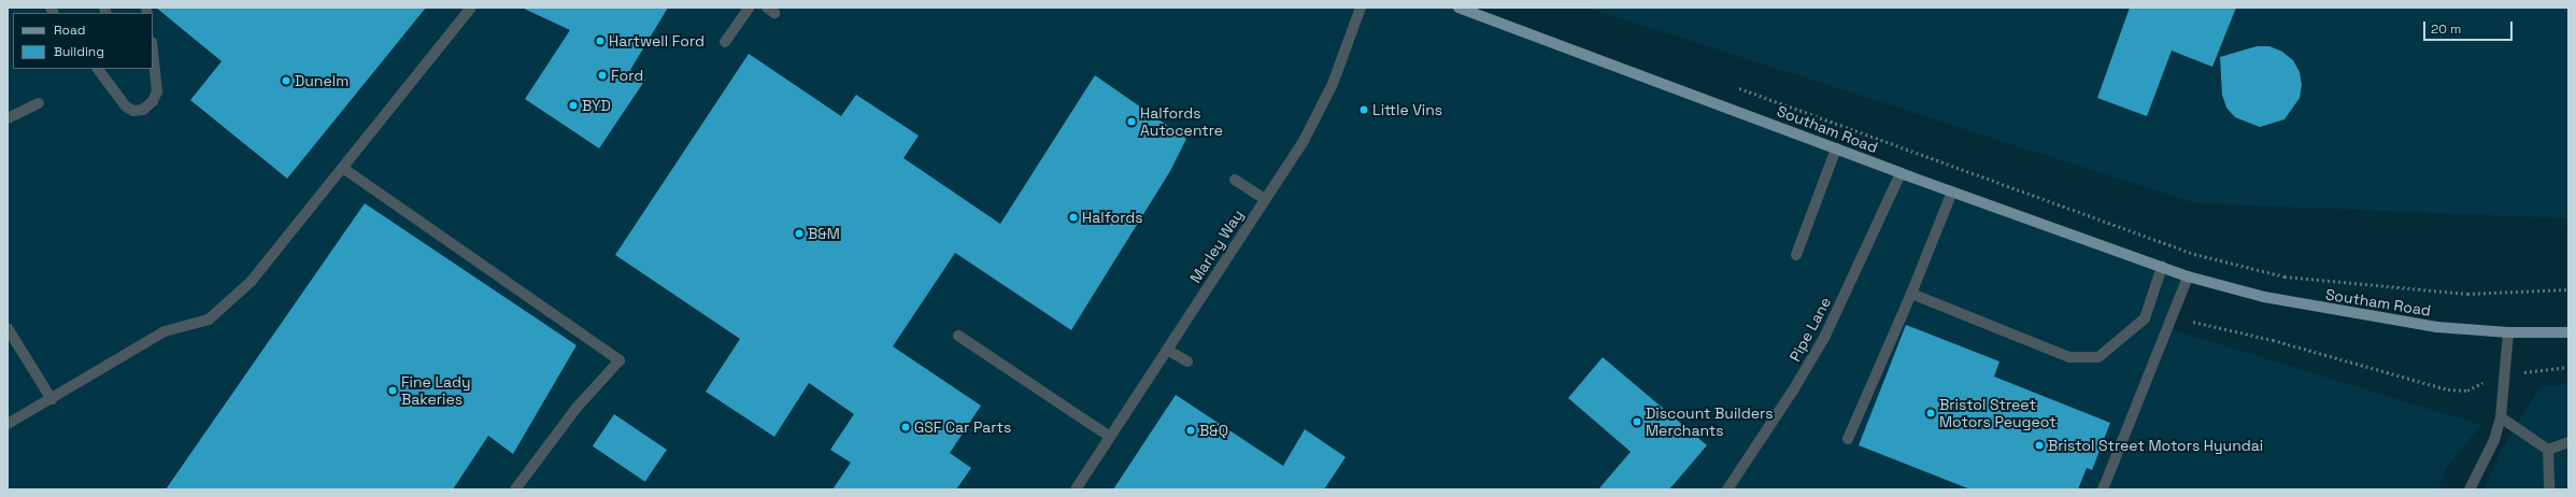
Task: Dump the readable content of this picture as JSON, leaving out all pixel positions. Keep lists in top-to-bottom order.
{
  "streets": {
    "main road": ["Southam Road"],
    "street": ["Marley Way", "Pipe Lane"]
  },
  "crossings": [
    ["Southam Road", "Pipe Lane"]
  ],
  "places": [
    "Hartwell Ford",
    "Ford",
    "Dunelm",
    "BYD",
    "Little Vins",
    "Halfords Autocentre",
    "Halfords",
    "B&M",
    "Fine Lady Bakeries",
    "Bristol Street Motors Peugeot",
    "Discount Builders Merchants",
    "GSF Car Parts",
    "B&Q",
    "Bristol Street Motors Hyundai"
  ],
  "legend": ["Road", "Building"],
  "scale_bar": "20 m"
}
